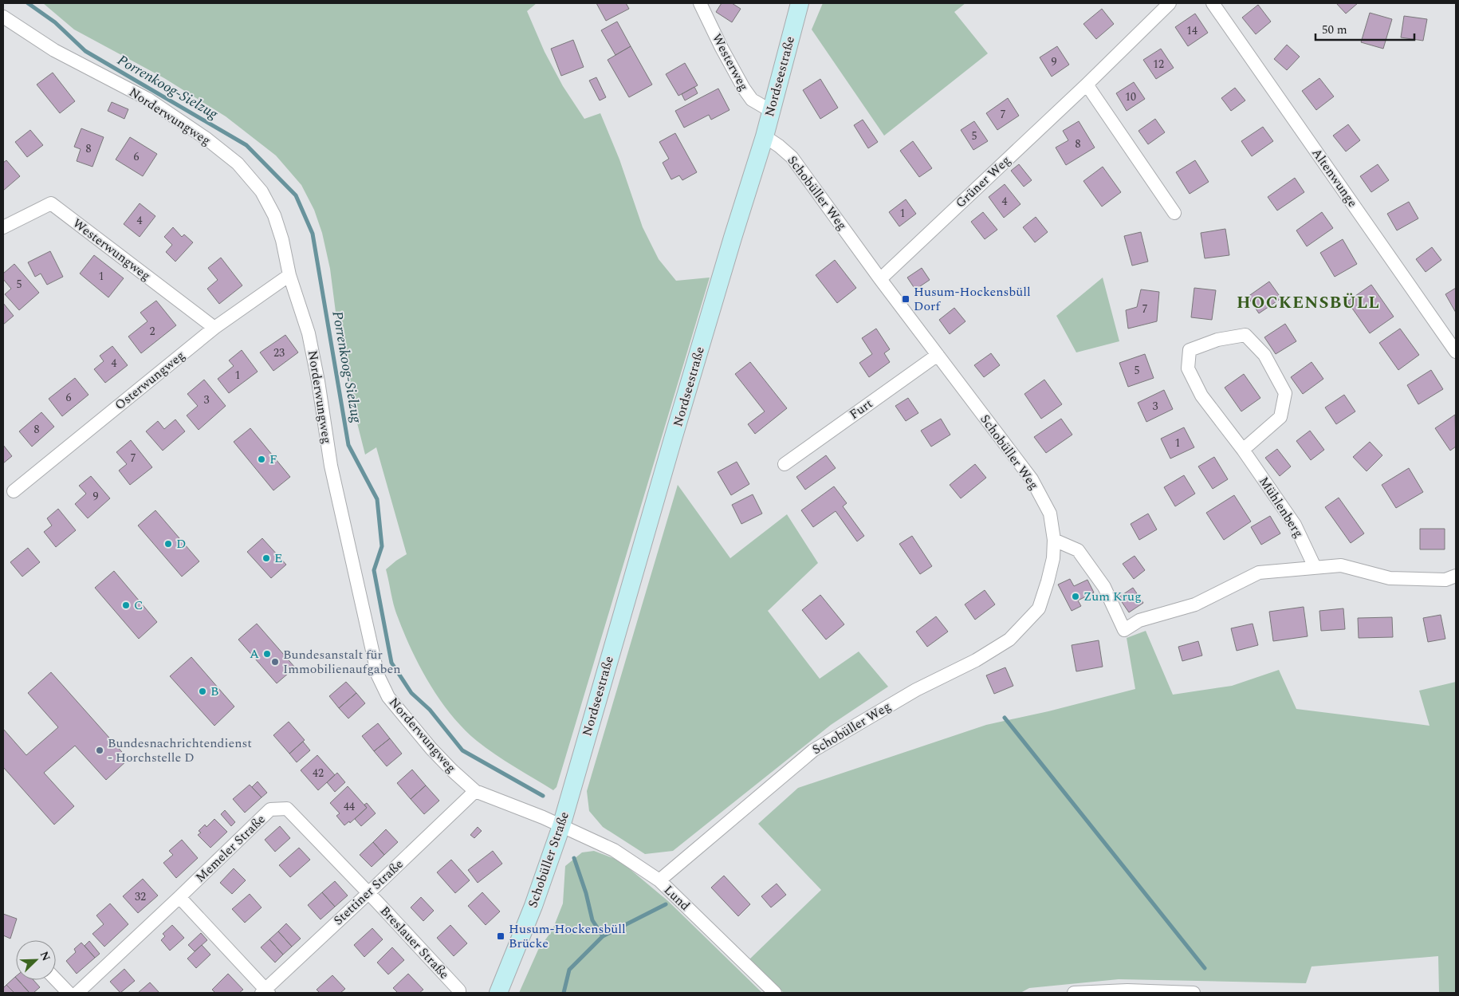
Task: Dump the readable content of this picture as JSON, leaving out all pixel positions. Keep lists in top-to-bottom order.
{
  "streets": {
    "main road": ["Nordseestraße", "Schobüller Straße"],
    "street": [
      "Westerweg",
      "Norderwungweg",
      "Altenwunge",
      "Grüner Weg",
      "Schobüller Weg",
      "Westerwungweg",
      "Osterwungweg",
      "Furt",
      "Mühlenberg",
      "Memeler Straße",
      "Stettiner Straße",
      "Lund",
      "Breslauer Straße"
    ]
  },
  "crossings": [
    ["Westerweg", "Nordseestraße"],
    ["Nordseestraße", "Schobüller Weg"],
    ["Nordseestraße", "Schobüller Straße"],
    ["Norderwungweg", "Osterwungweg"],
    ["Norderwungweg", "Schobüller Straße"],
    ["Norderwungweg", "Stettiner Straße"],
    ["Norderwungweg", "Lund"],
    ["Grüner Weg", "Schobüller Weg"],
    ["Schobüller Weg", "Furt"],
    ["Schobüller Weg", "Lund"],
    ["Westerwungweg", "Osterwungweg"],
    ["Memeler Straße", "Stettiner Straße"],
    ["Memeler Straße", "Breslauer Straße"],
    ["Schobüller Straße", "Lund"],
    ["Stettiner Straße", "Breslauer Straße"]
  ],
  "districts": ["HOCKENSBÜLL"],
  "water": ["Porrenkoog-Sielzug"],
  "places": {
    "transit": ["Husum-Hockensbüll Dorf", "Husum-Hockensbüll Brücke"],
    "other": [
      "F",
      "D",
      "E",
      "Zum Krug",
      "C",
      "A",
      "Bundesanstalt für Immobilienaufgaben",
      "B",
      "Bundesnachrichtendienst - Horchstelle D"
    ]
  },
  "house_numbers": [
    "14",
    "9",
    "12",
    "10",
    "7",
    "5",
    "8",
    "8",
    "6",
    "4",
    "1",
    "4",
    "1",
    "5",
    "7",
    "2",
    "23",
    "4",
    "5",
    "1",
    "6",
    "3",
    "3",
    "8",
    "1",
    "7",
    "9",
    "42",
    "44",
    "32"
  ],
  "scale_bar": "50 m",
  "north": "top right"
}
